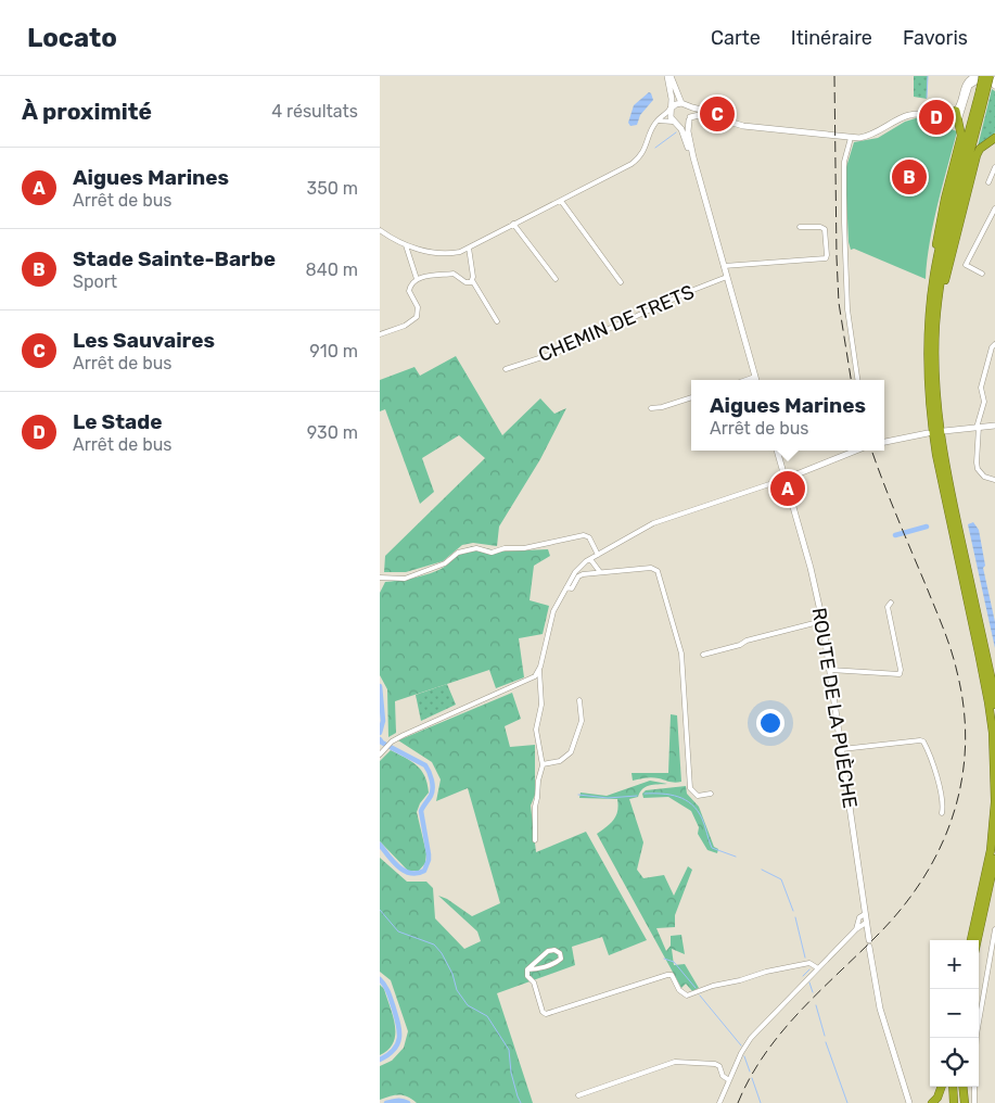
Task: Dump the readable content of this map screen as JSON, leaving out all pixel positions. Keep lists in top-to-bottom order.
{
  "streets": {
    "main road": ["ROUTE DE LA PUÈCHE"],
    "street": ["CHEMIN DE TRETS"]
  },
  "page": {
    "header": "Locato",
    "nav": ["Carte", "Itinéraire", "Favoris"],
    "heading": ["À proximité", "4 résultats"],
    "pins": [
      "C",
      "D",
      "B",
      "A"
    ],
    "list": [
      {
        "mark": "A",
        "name": "Aigues Marines",
        "note": "Arrêt de bus",
        "value": "350 m"
      },
      {
        "mark": "B",
        "name": "Stade Sainte-Barbe",
        "note": "Sport",
        "value": "840 m"
      },
      {
        "mark": "C",
        "name": "Les Sauvaires",
        "note": "Arrêt de bus",
        "value": "910 m"
      },
      {
        "mark": "D",
        "name": "Le Stade",
        "note": "Arrêt de bus",
        "value": "930 m"
      }
    ],
    "popup": ["Aigues Marines", "Arrêt de bus"],
    "map_buttons": ["+", "−"]
  }
}
